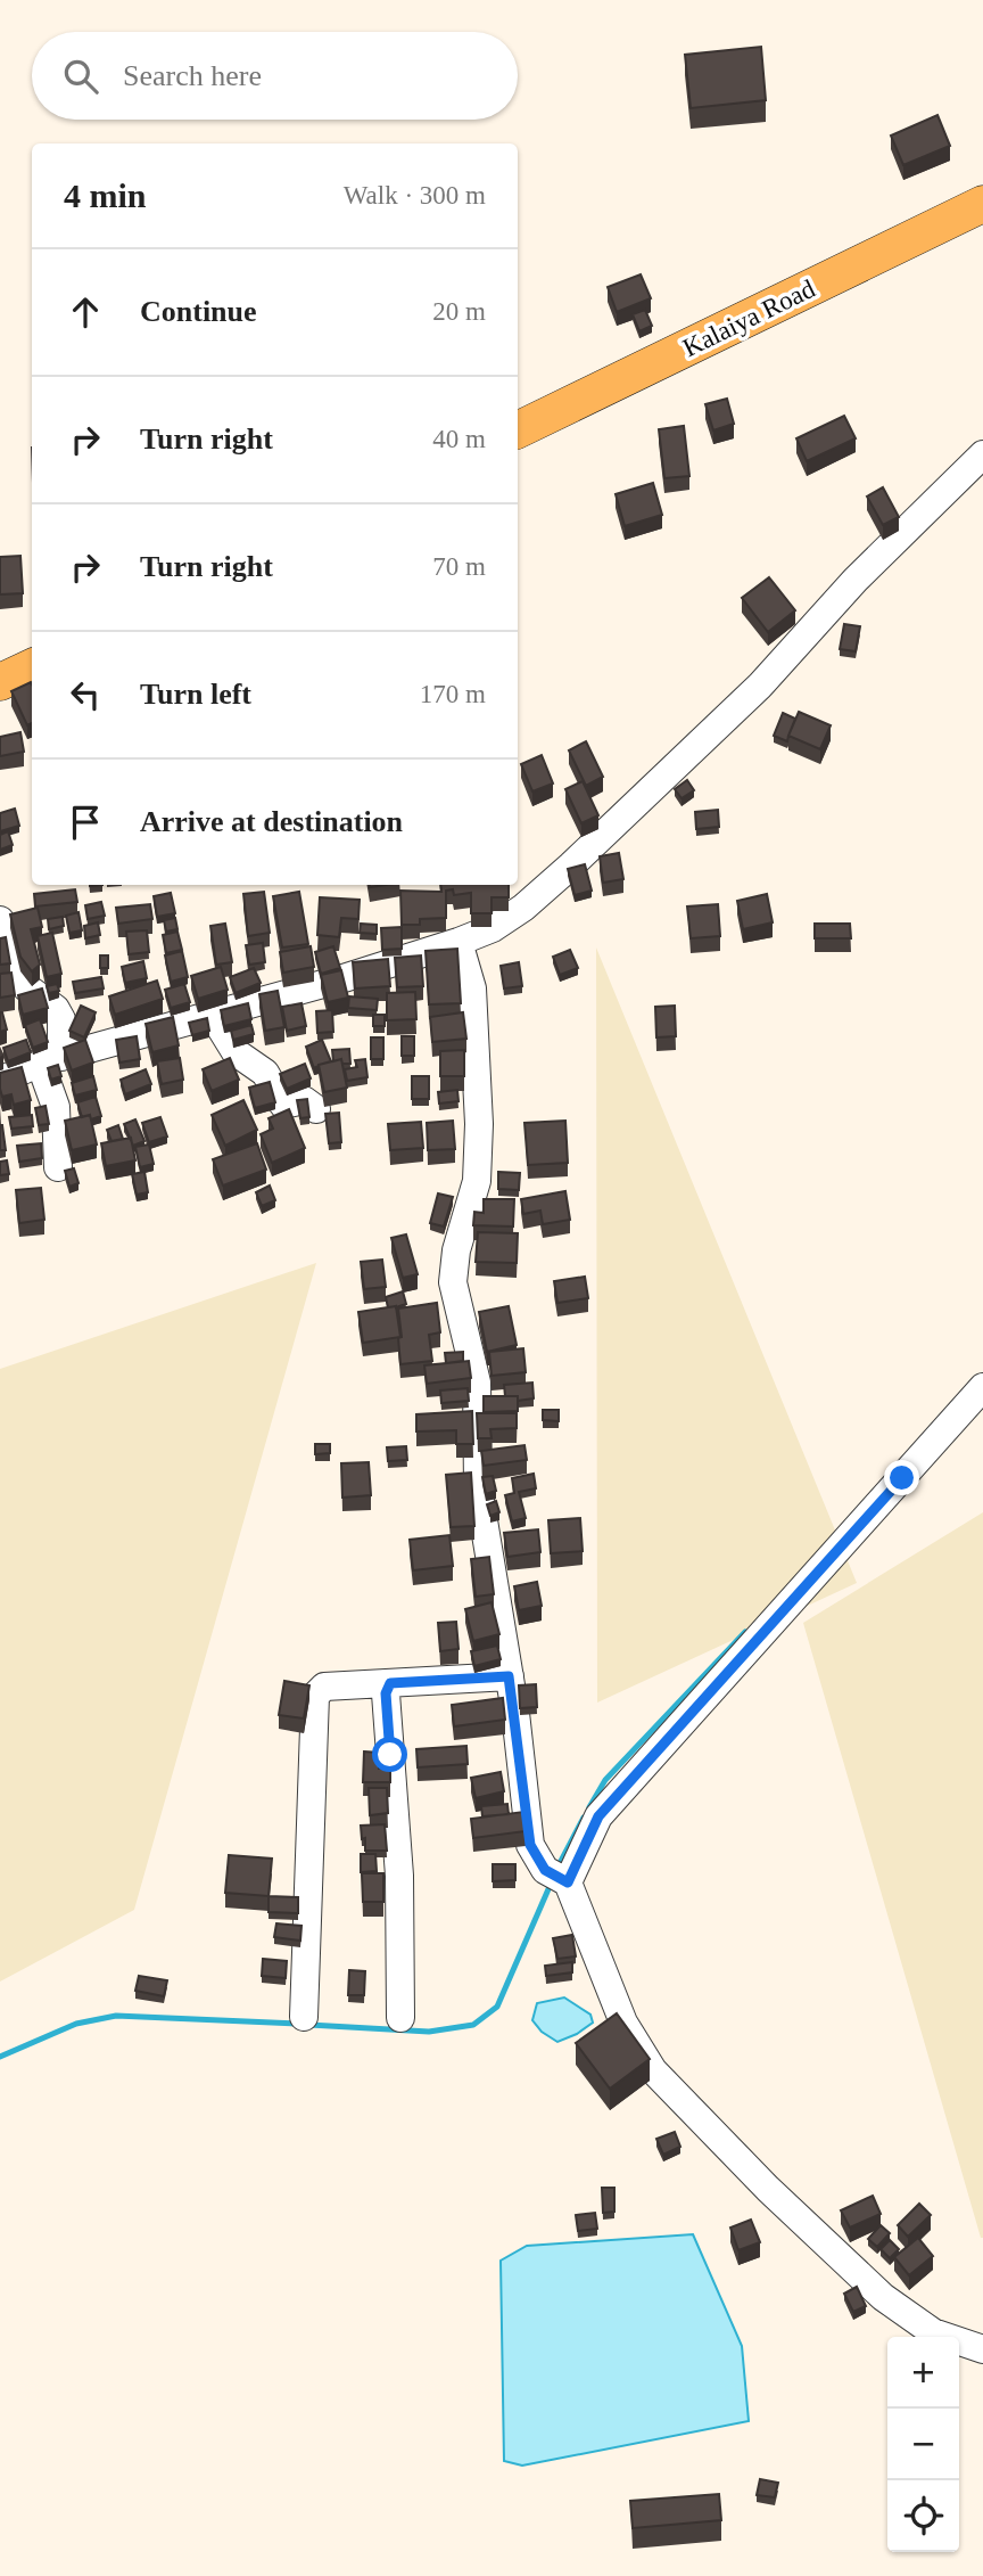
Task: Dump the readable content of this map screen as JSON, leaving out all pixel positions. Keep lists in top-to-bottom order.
{
  "streets": {
    "main road": ["Kalaiya Road"]
  },
  "page": {
    "search": "Search here",
    "heading": ["4 min", "Walk · 300 m"],
    "list": [
      ["Continue", "20 m"],
      ["Turn right", "40 m"],
      ["Turn right", "70 m"],
      ["Turn left", "170 m"],
      "Arrive at destination"
    ],
    "map_buttons": ["+", "−"]
  }
}
